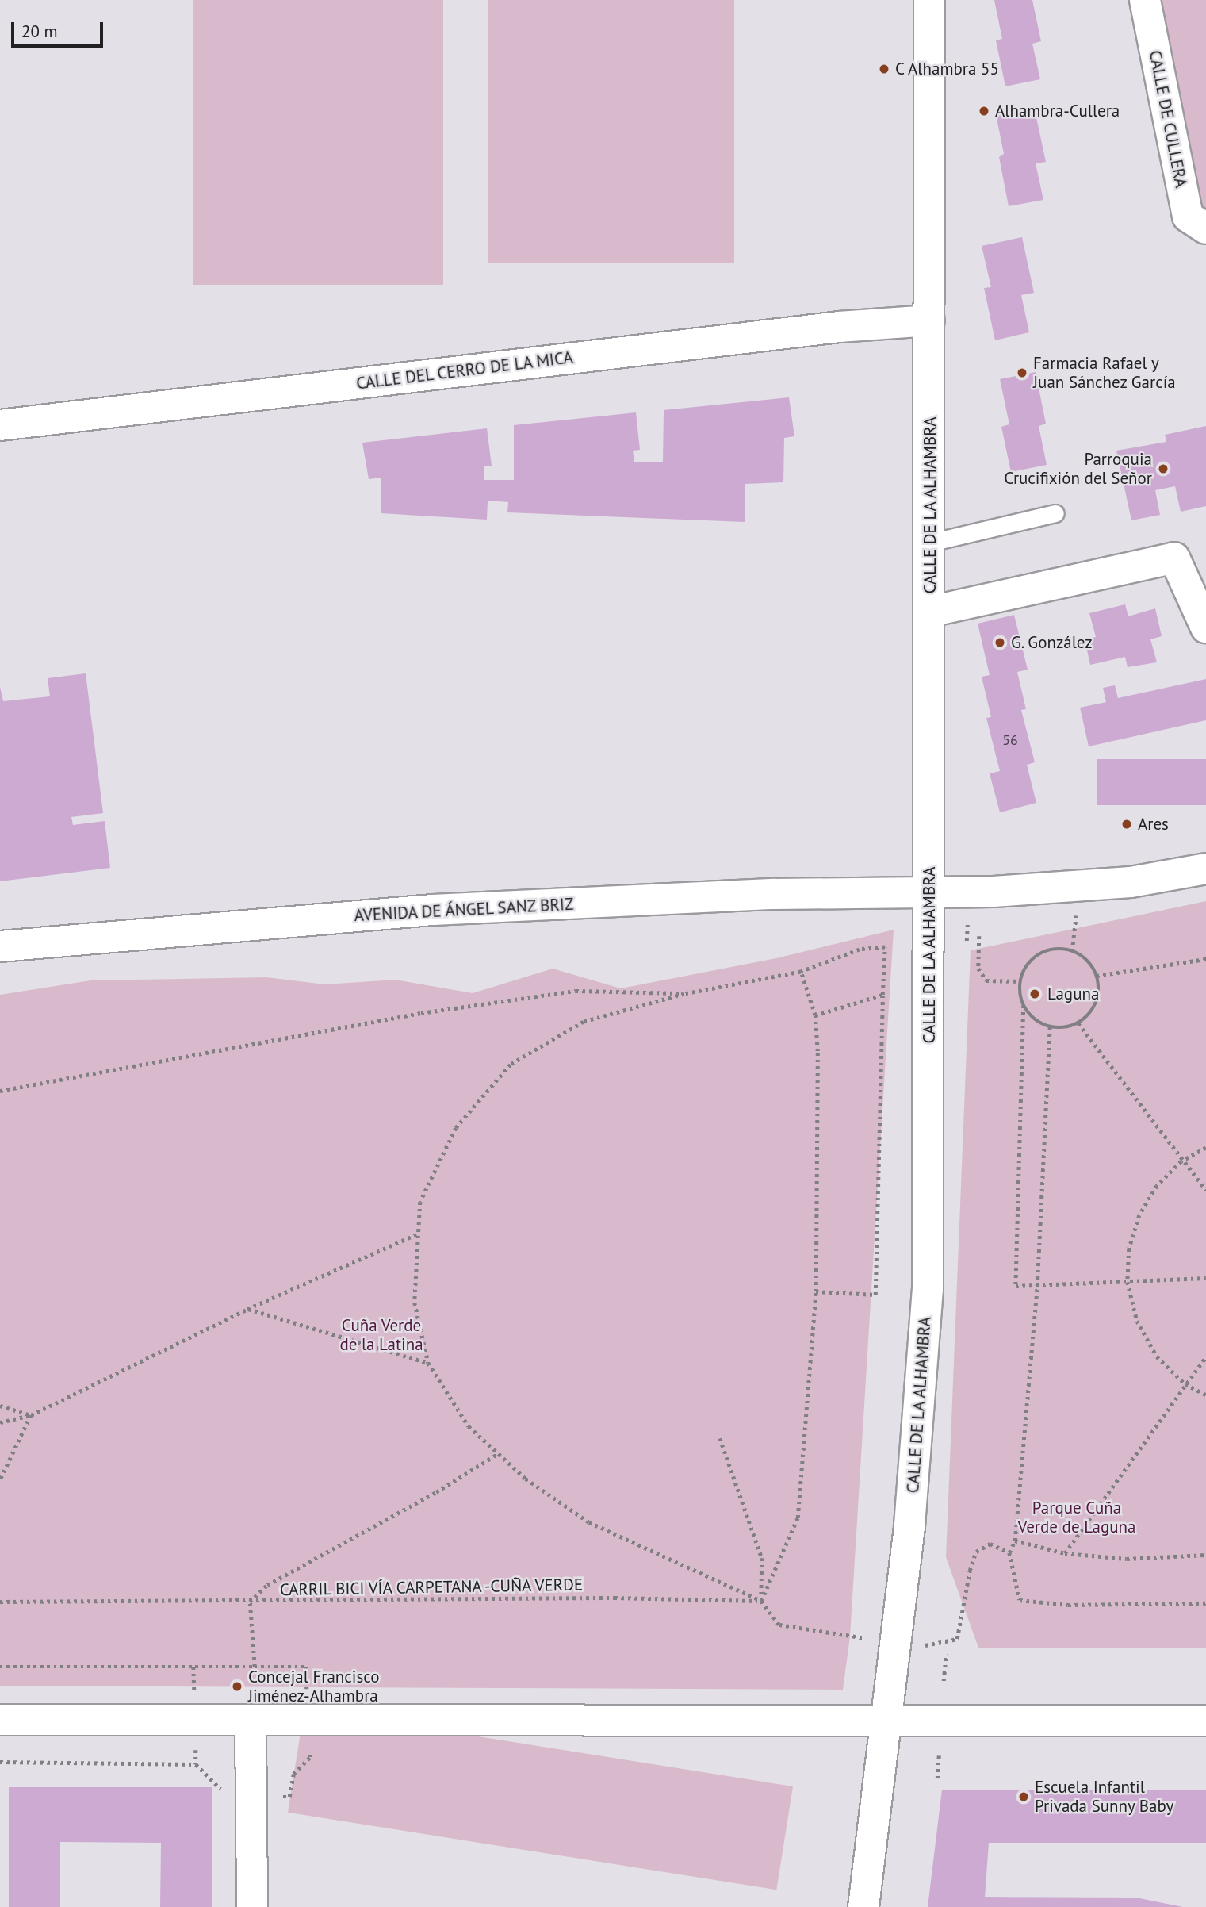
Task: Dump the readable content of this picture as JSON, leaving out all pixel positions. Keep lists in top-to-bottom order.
{
  "streets": {
    "street": [
      "CALLE DE CULLERA",
      "CALLE DEL CERRO DE LA MICA",
      "CALLE DE LA ALHAMBRA",
      "AVENIDA DE ÁNGEL SANZ BRIZ"
    ],
    "path": ["CARRIL BICI VÍA CARPETANA -CUÑA VERDE"]
  },
  "crossings": [
    ["CALLE DEL CERRO DE LA MICA", "CALLE DE LA ALHAMBRA"],
    ["CALLE DE LA ALHAMBRA", "AVENIDA DE ÁNGEL SANZ BRIZ"]
  ],
  "parks": ["Cuña Verde de la Latina", "Parque Cuña Verde de Laguna"],
  "places": [
    "C Alhambra 55",
    "Alhambra-Cullera",
    "Farmacia Rafael y Juan Sánchez García",
    "Parroquia Crucifixión del Señor",
    "G. González",
    "Ares",
    "Laguna",
    "Concejal Francisco Jiménez-Alhambra",
    "Escuela Infantil Privada Sunny Baby"
  ],
  "house_numbers": ["56"],
  "scale_bar": "20 m"
}
